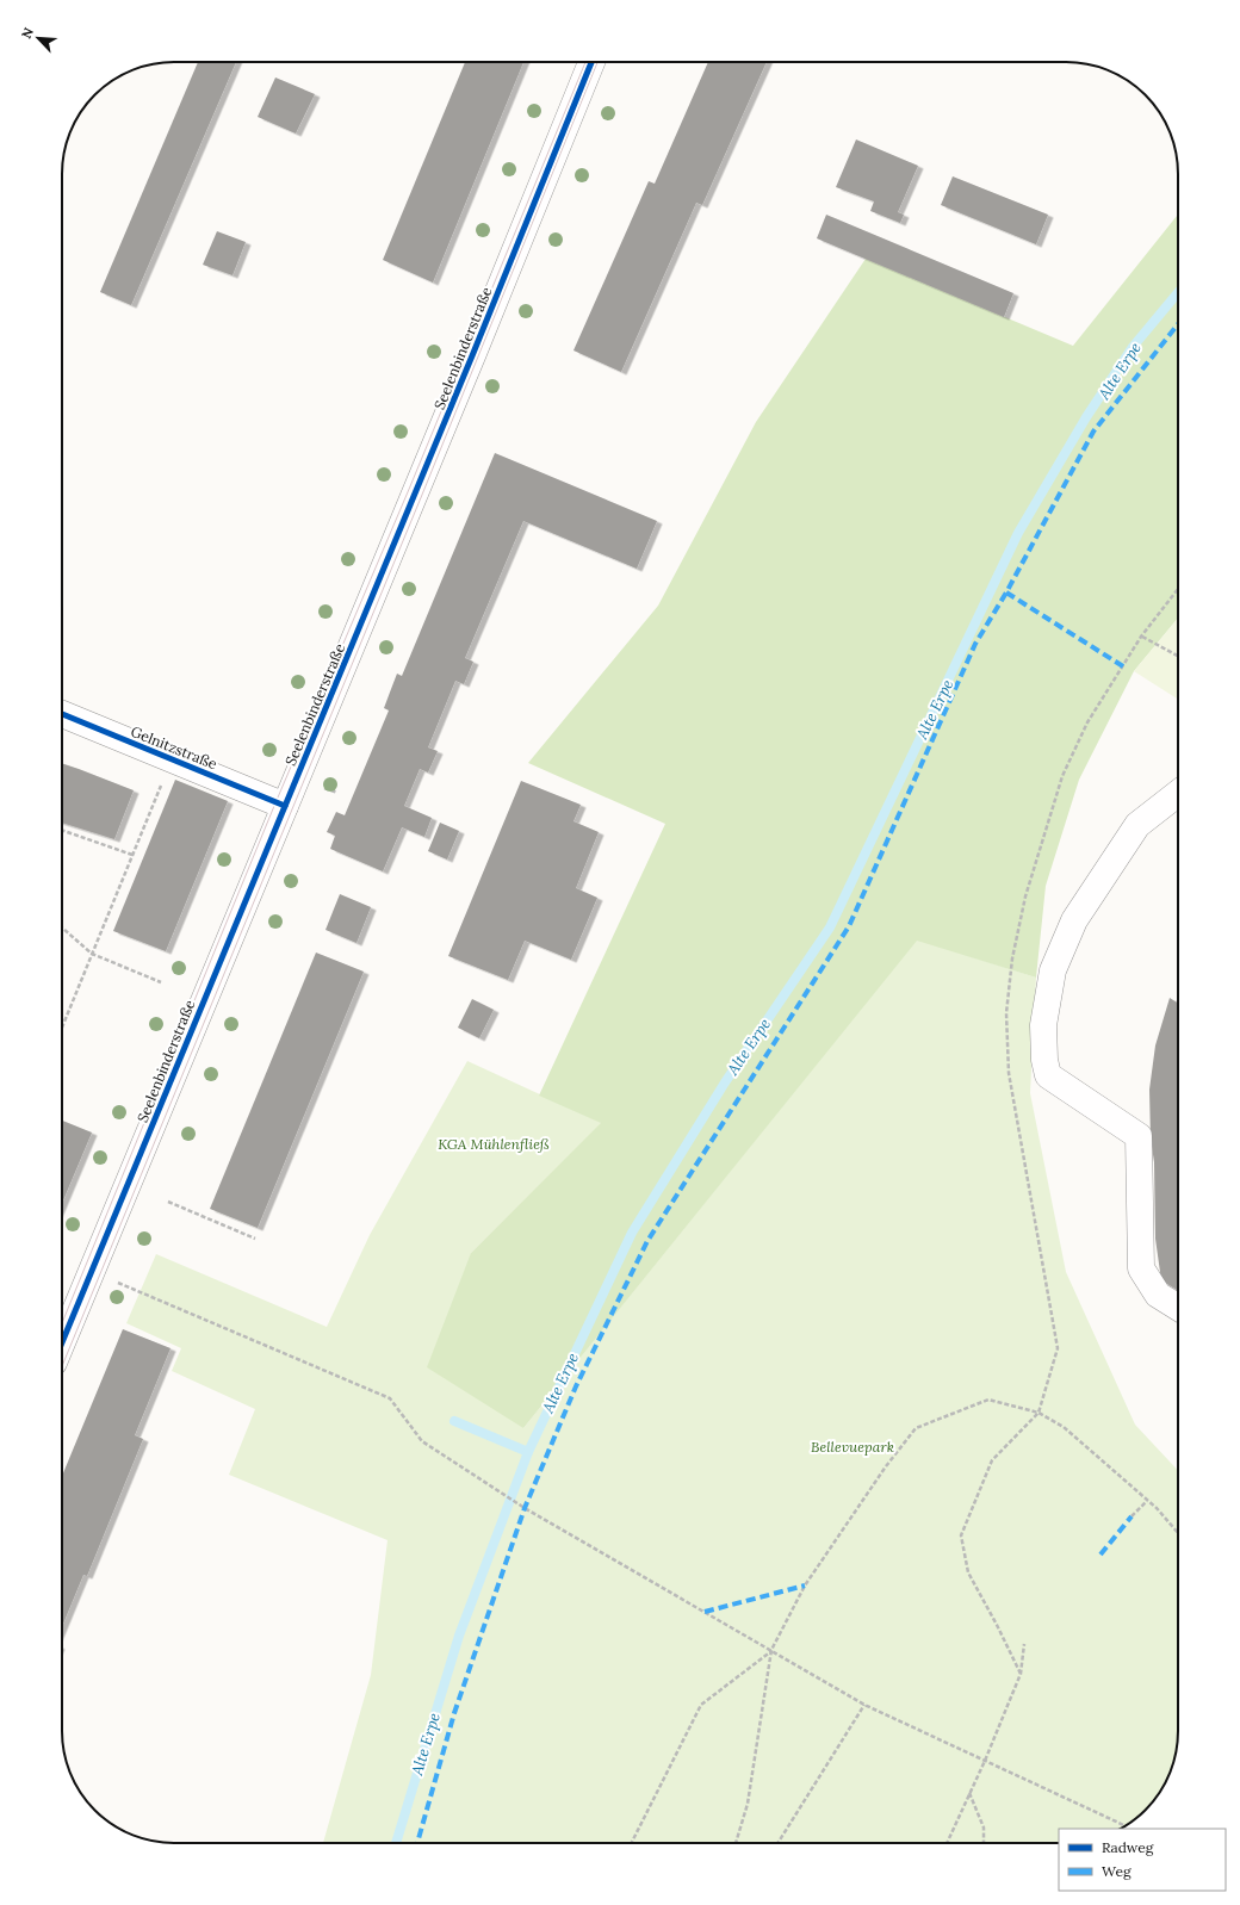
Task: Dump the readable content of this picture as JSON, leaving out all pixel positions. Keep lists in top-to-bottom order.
{
  "streets": {
    "street": ["Seelenbinderstraße", "Gelnitzstraße"]
  },
  "crossings": [
    ["Seelenbinderstraße", "Gelnitzstraße"]
  ],
  "water": ["Alte Erpe"],
  "parks": ["KGA Mühlenfließ", "Bellevuepark"],
  "legend": ["Radweg", "Weg"],
  "north": "top left"
}
